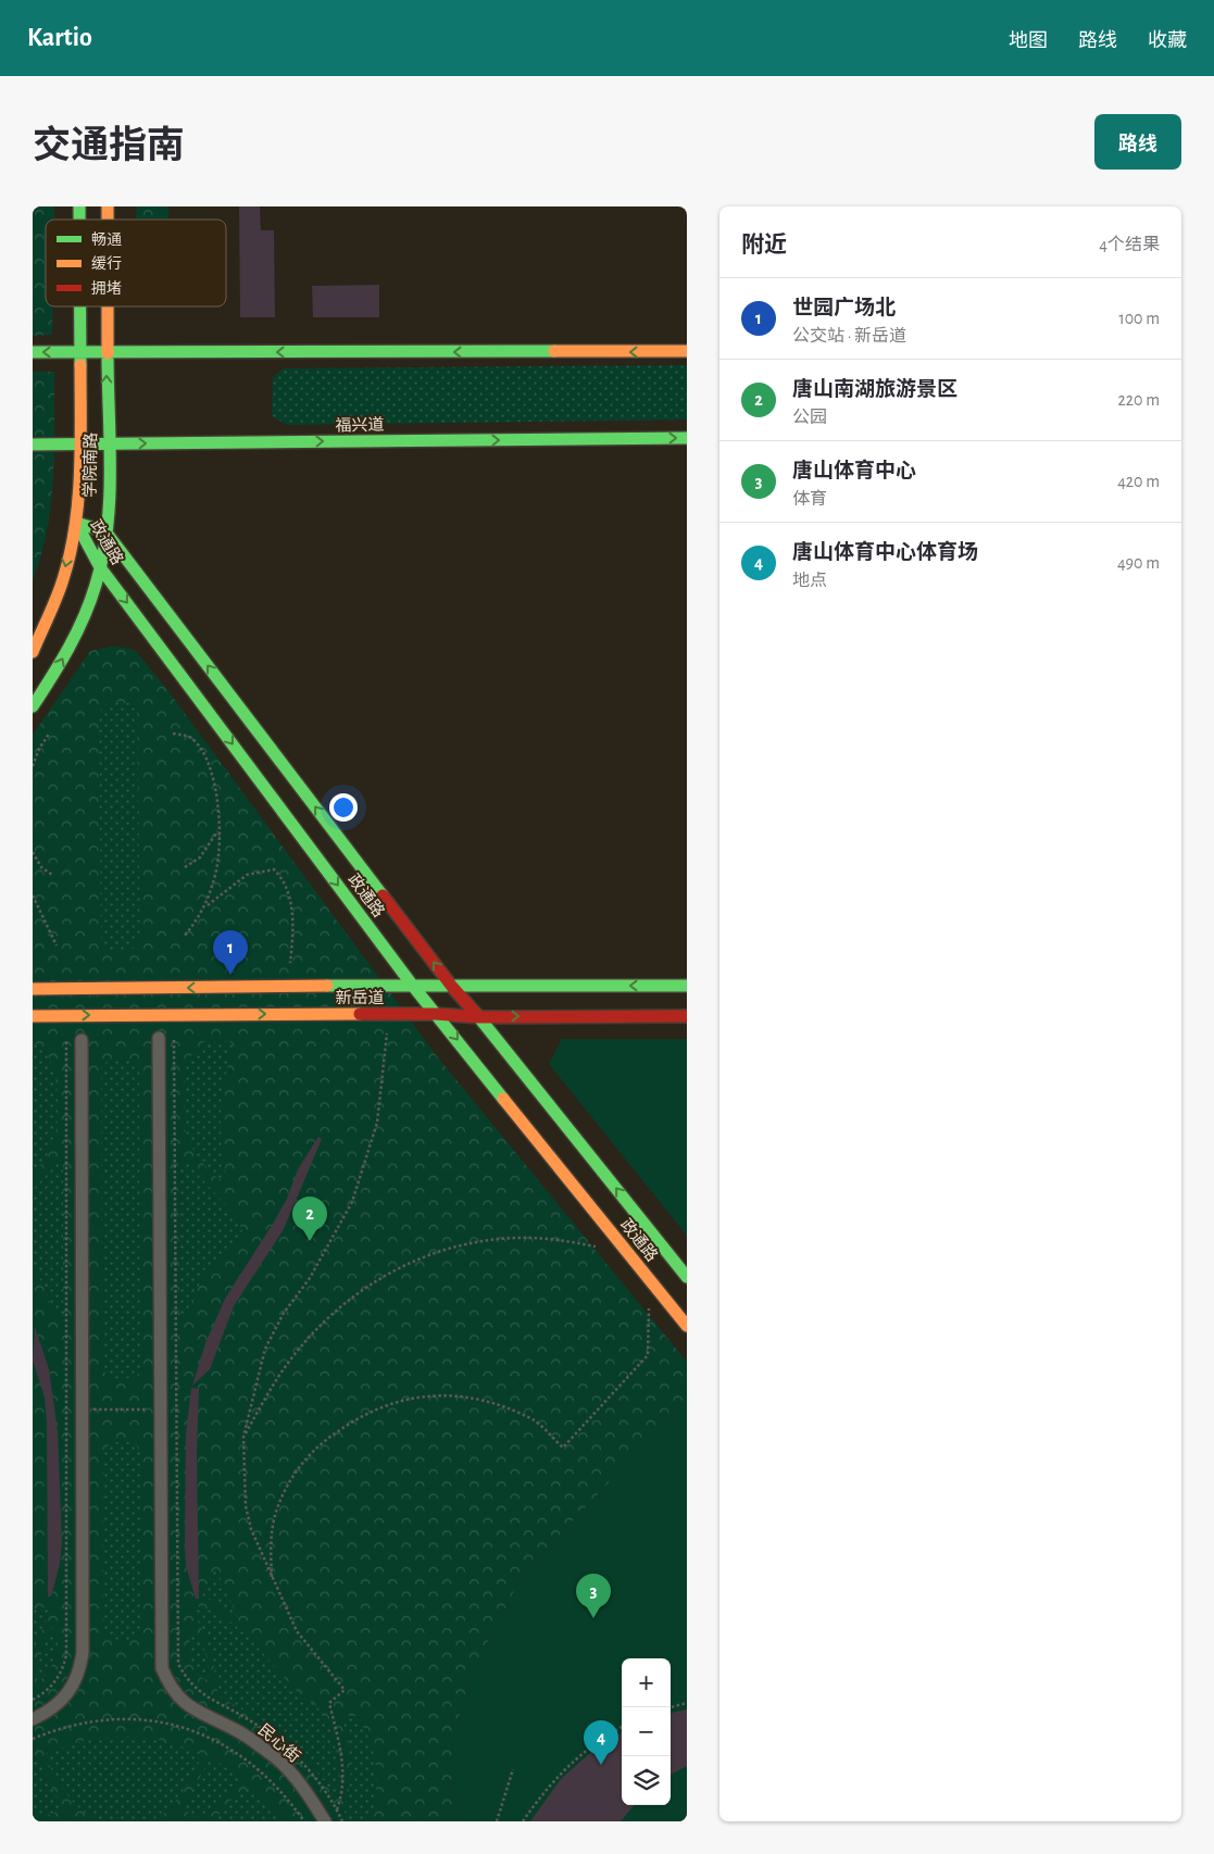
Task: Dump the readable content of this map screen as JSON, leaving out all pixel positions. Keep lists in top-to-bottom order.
{
  "streets": {
    "main road": [
      "福兴道",
      "学院南路",
      "政通路",
      "新岳道"
    ],
    "street": ["民心街"]
  },
  "crossings": [
    ["福兴道", "学院南路"],
    ["学院南路", "政通路"],
    ["政通路", "新岳道"]
  ],
  "legend": ["畅通", "缓行", "拥堵"],
  "page": {
    "header": "Kartio",
    "nav": ["地图", "路线", "收藏"],
    "title": "交通指南",
    "buttons": "路线",
    "heading": ["附近", "4个结果"],
    "list": [
      {
        "mark": "1",
        "name": "世园广场北",
        "note": "公交站 · 新岳道",
        "value": "100 m"
      },
      {
        "mark": "2",
        "name": "唐山南湖旅游景区",
        "note": "公园",
        "value": "220 m"
      },
      {
        "mark": "3",
        "name": "唐山体育中心",
        "note": "体育",
        "value": "420 m"
      },
      {
        "mark": "4",
        "name": "唐山体育中心体育场",
        "note": "地点",
        "value": "490 m"
      }
    ],
    "pins": [
      "1",
      "2",
      "3",
      "4"
    ],
    "map_buttons": ["+", "−"]
  }
}
